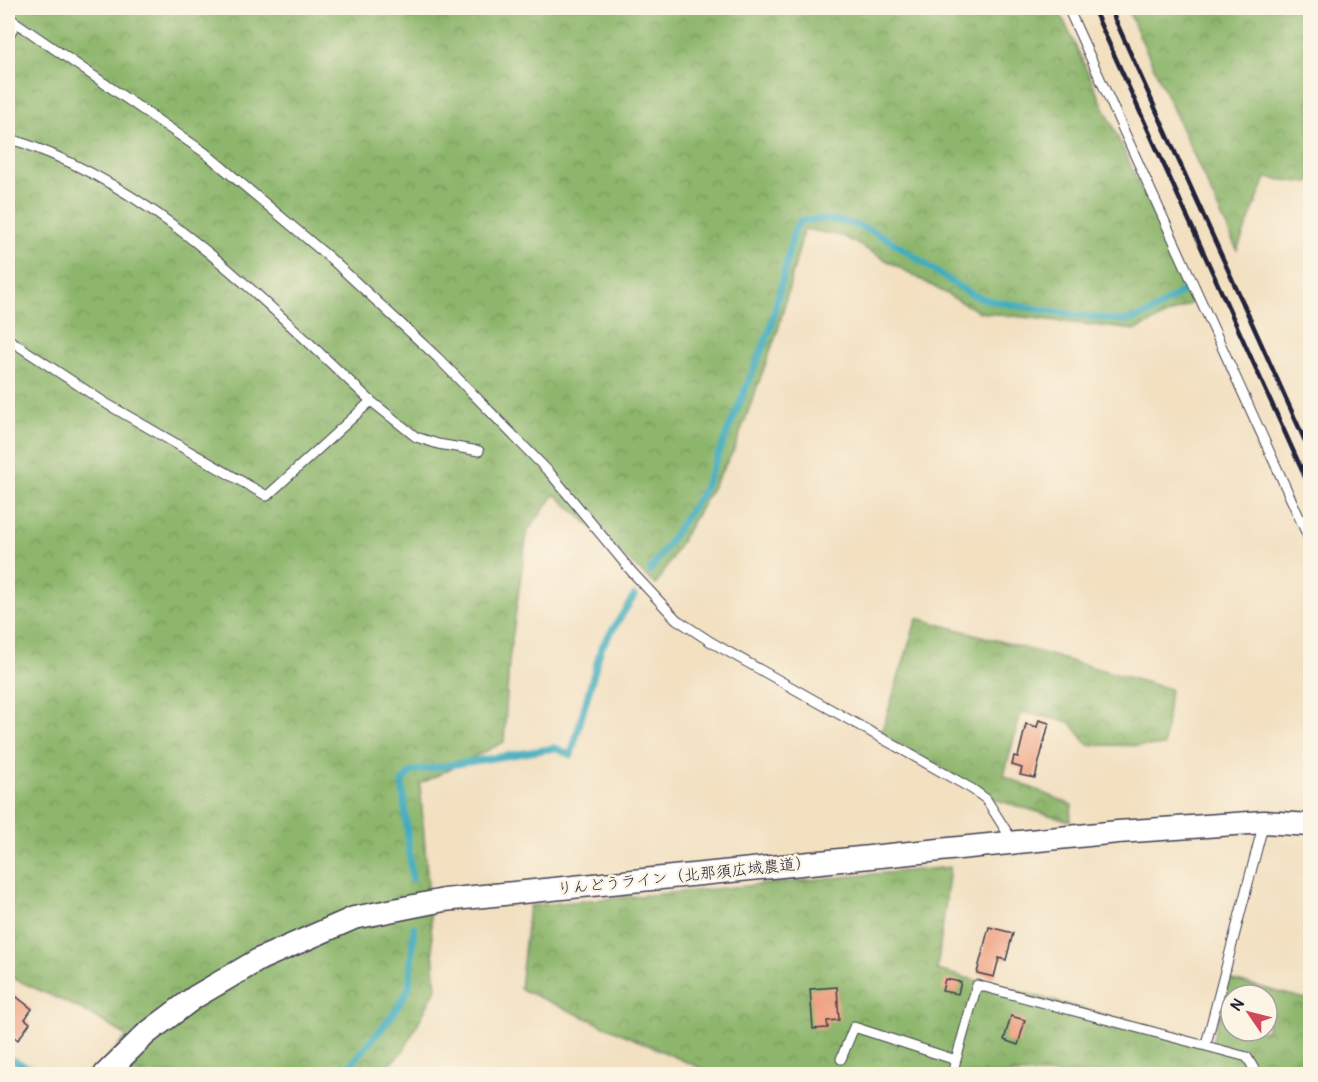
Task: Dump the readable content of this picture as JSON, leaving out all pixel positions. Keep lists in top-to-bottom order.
{
  "streets": {
    "street": ["りんどうライン（北那須広域農道）"]
  },
  "north": "top left"
}
